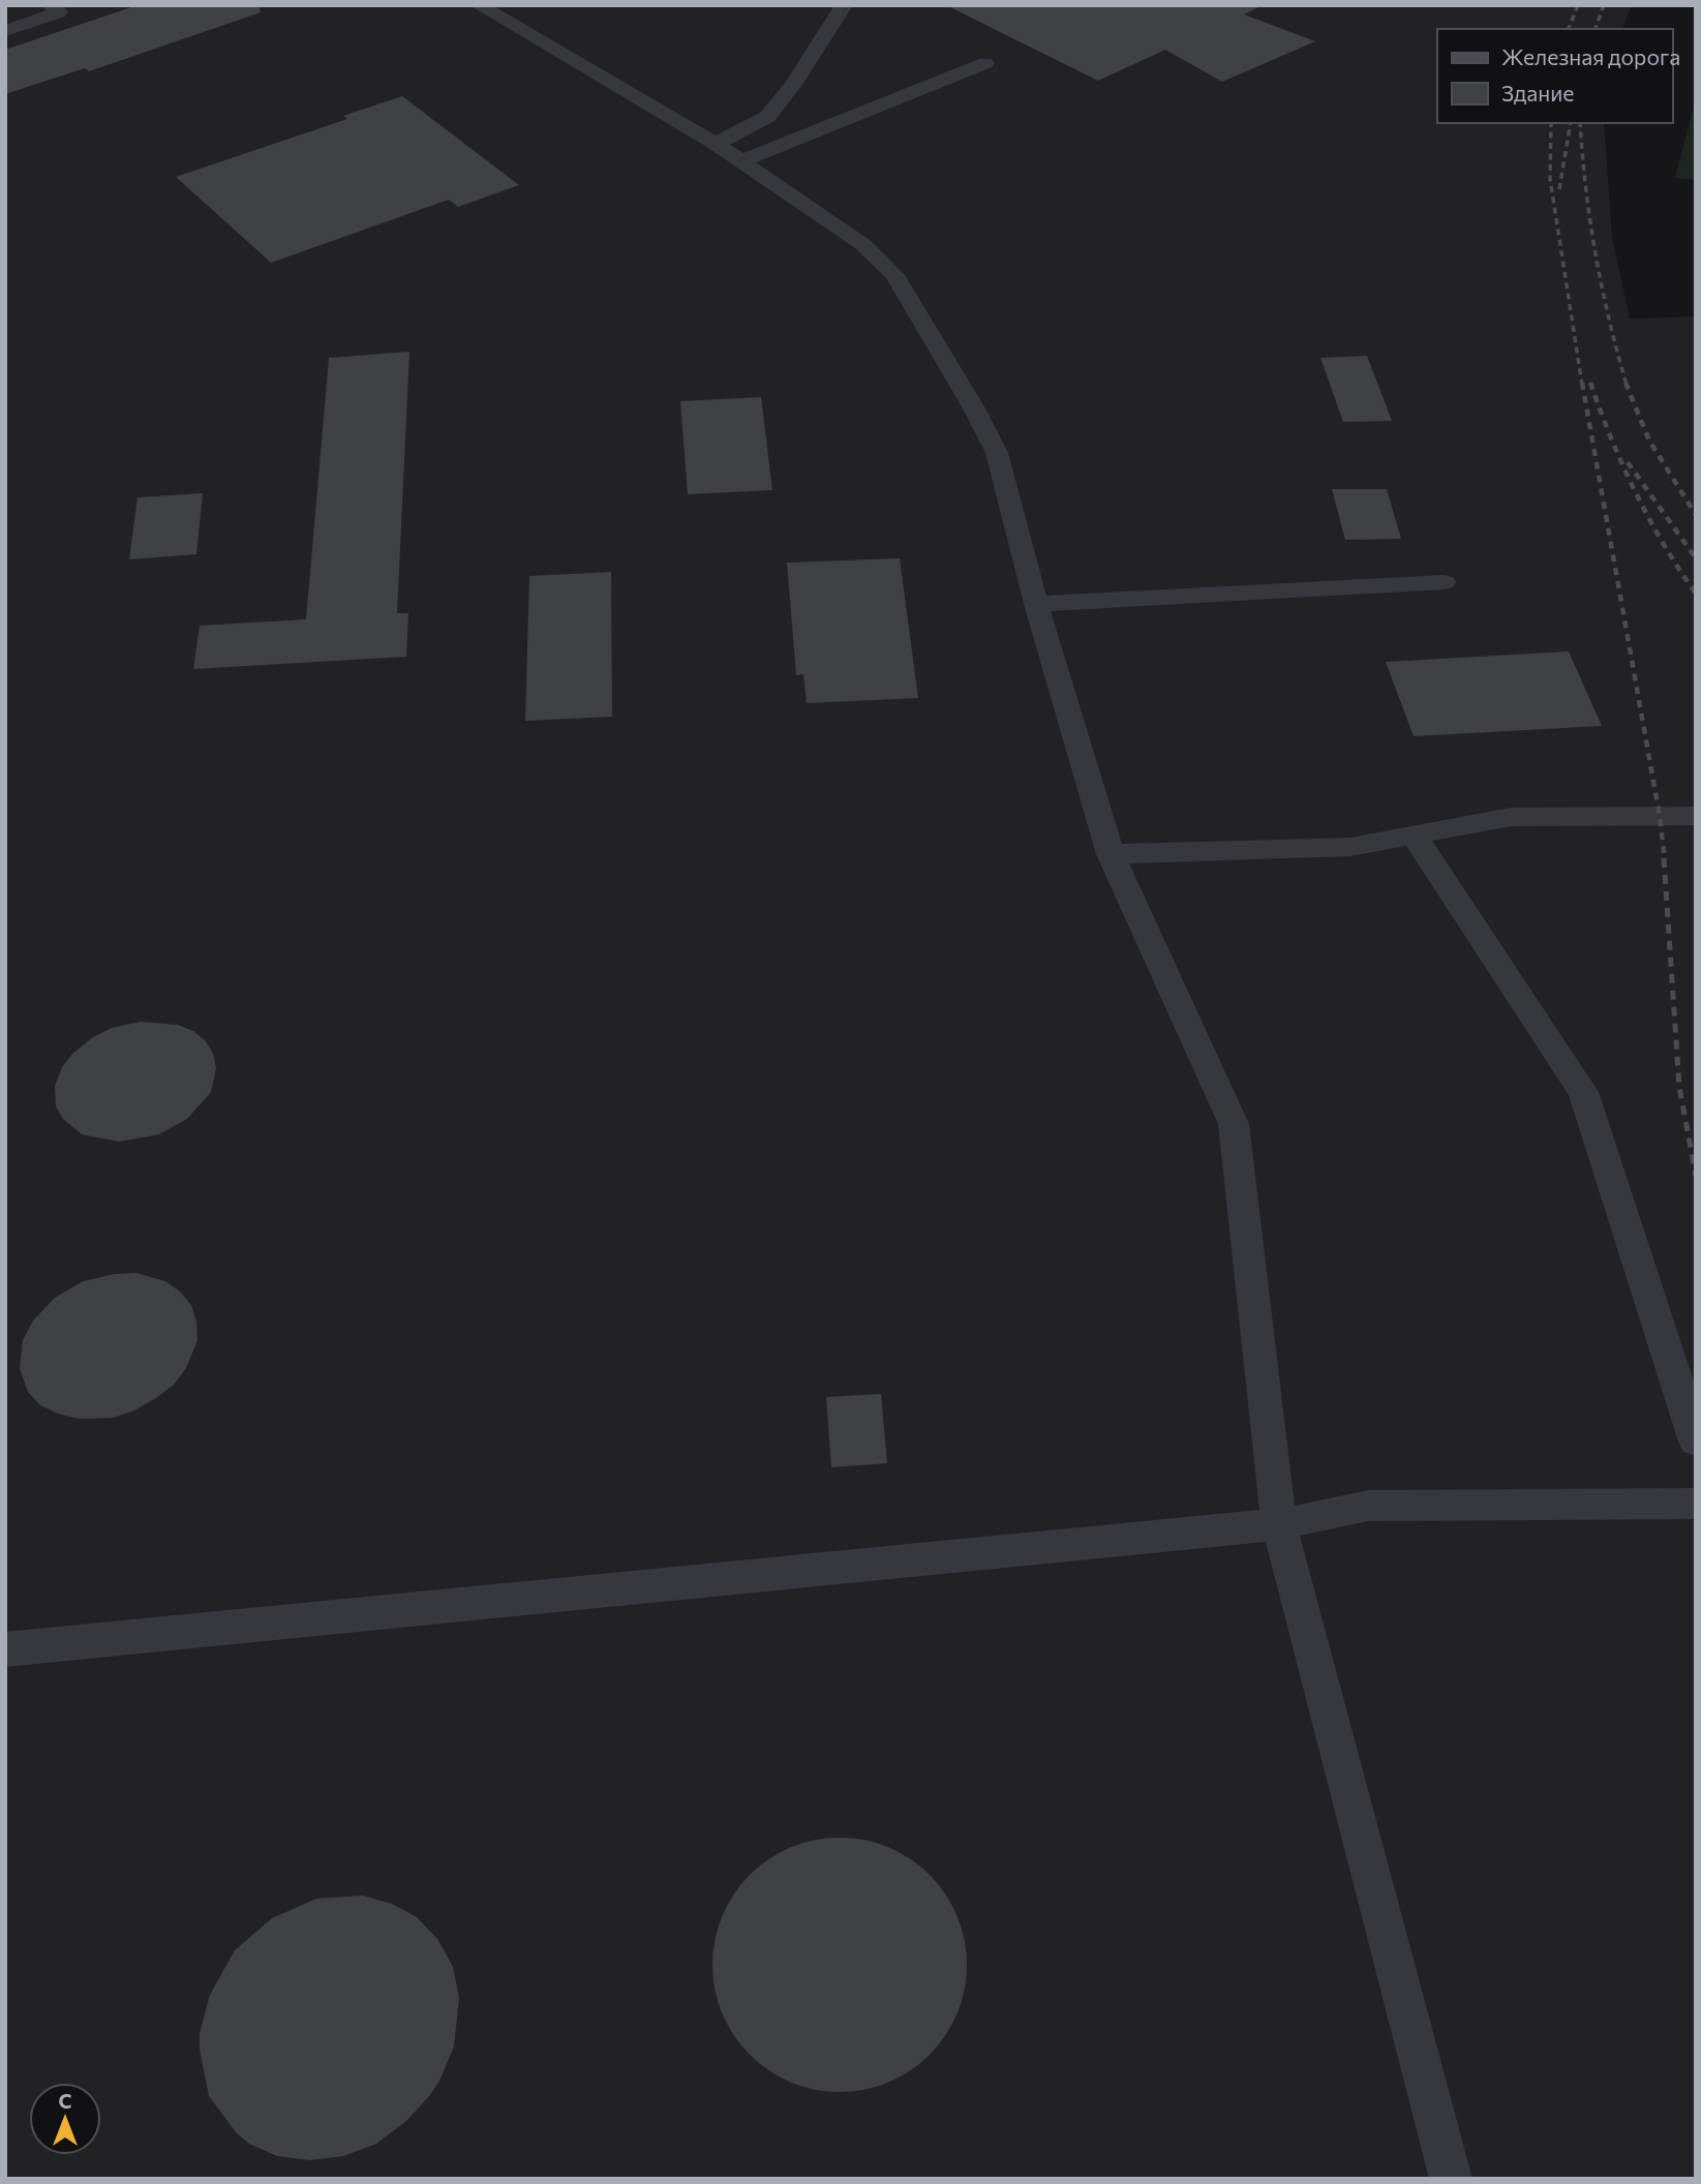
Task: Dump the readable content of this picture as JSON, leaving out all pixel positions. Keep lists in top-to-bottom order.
{
  "legend": ["Железная дорога", "Здание"],
  "north": "top"
}
